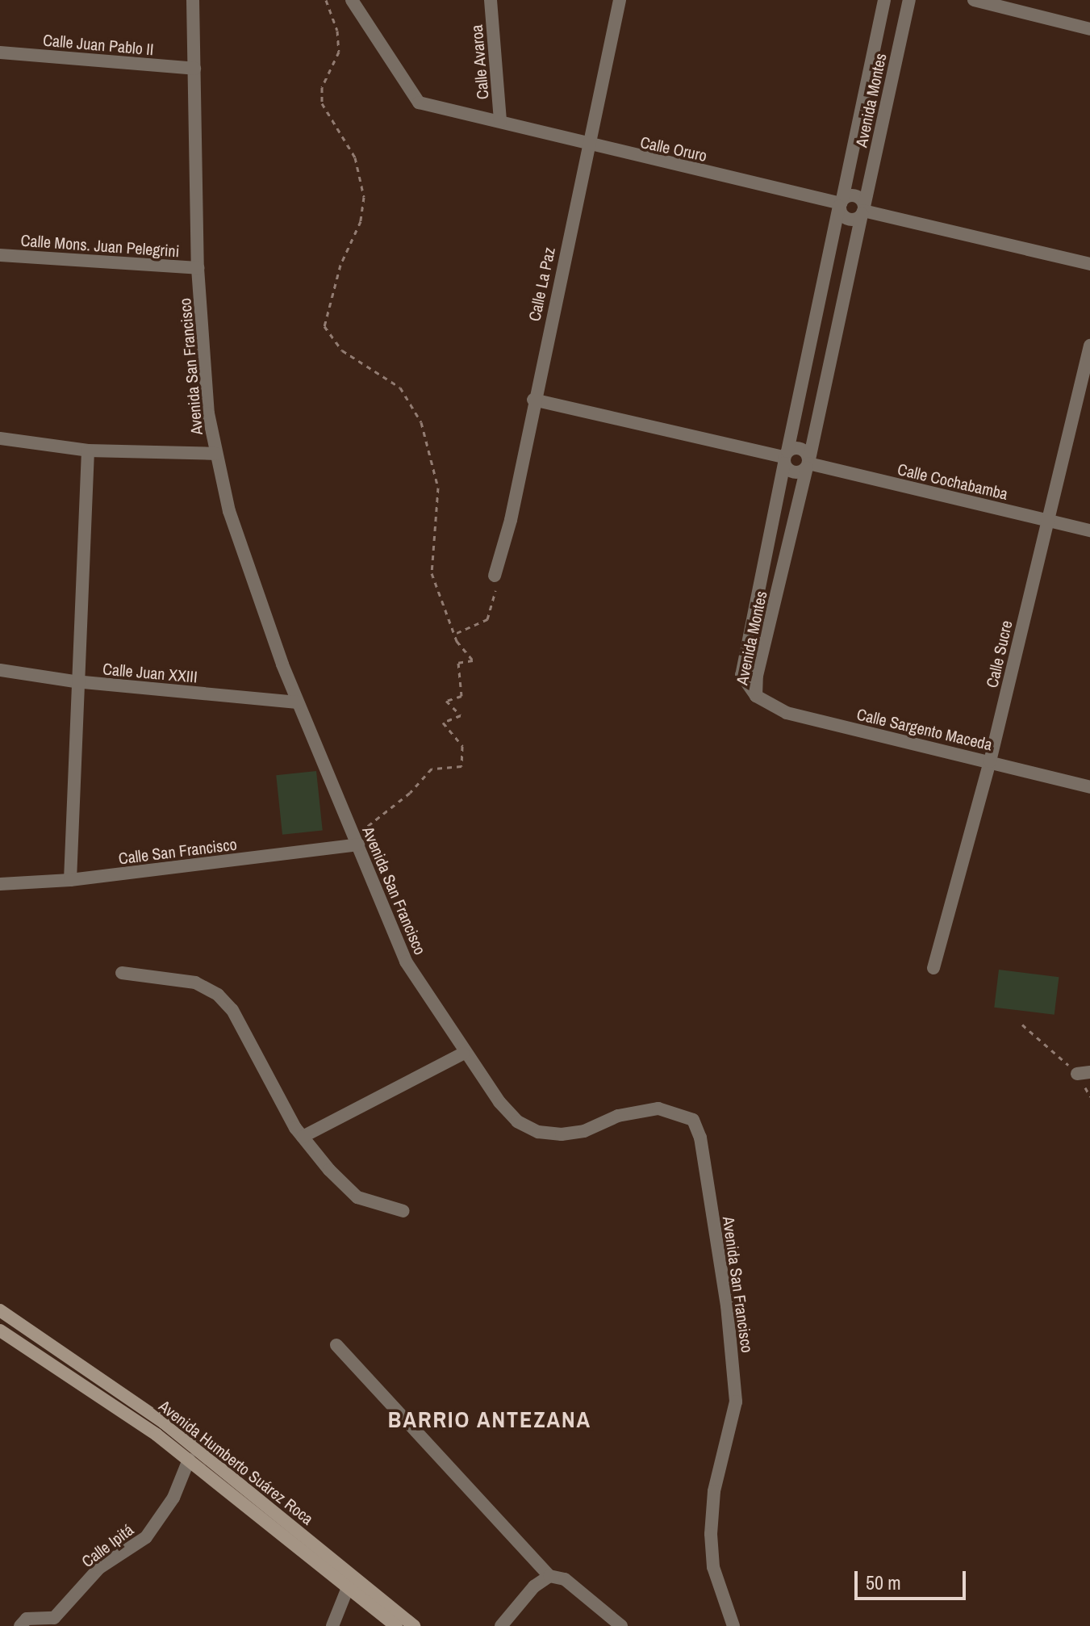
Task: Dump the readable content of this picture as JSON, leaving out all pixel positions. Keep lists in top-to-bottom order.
{
  "streets": {
    "main road": ["Avenida Humberto Suárez Roca"],
    "street": [
      "Calle Juan Pablo II",
      "Calle Avaroa",
      "Avenida Montes",
      "Calle Oruro",
      "Calle Mons. Juan Pelegrini",
      "Calle La Paz",
      "Avenida San Francisco",
      "Calle Cochabamba",
      "Calle Sucre",
      "Calle Juan XXIII",
      "Calle Sargento Maceda",
      "Calle San Francisco",
      "Calle Ipitá"
    ]
  },
  "crossings": [
    ["Calle Juan Pablo II", "Avenida San Francisco"],
    ["Calle Avaroa", "Calle Oruro"],
    ["Avenida Montes", "Calle Oruro"],
    ["Avenida Montes", "Calle Cochabamba"],
    ["Avenida Montes", "Calle Sargento Maceda"],
    ["Calle Oruro", "Calle La Paz"],
    ["Calle Mons. Juan Pelegrini", "Avenida San Francisco"],
    ["Avenida San Francisco", "Calle Juan XXIII"],
    ["Avenida San Francisco", "Calle San Francisco"],
    ["Calle Cochabamba", "Calle Sucre"],
    ["Calle Sucre", "Calle Sargento Maceda"],
    ["Avenida Humberto Suárez Roca", "Calle Ipitá"]
  ],
  "districts": ["BARRIO ANTEZANA"],
  "scale_bar": "50 m"
}
